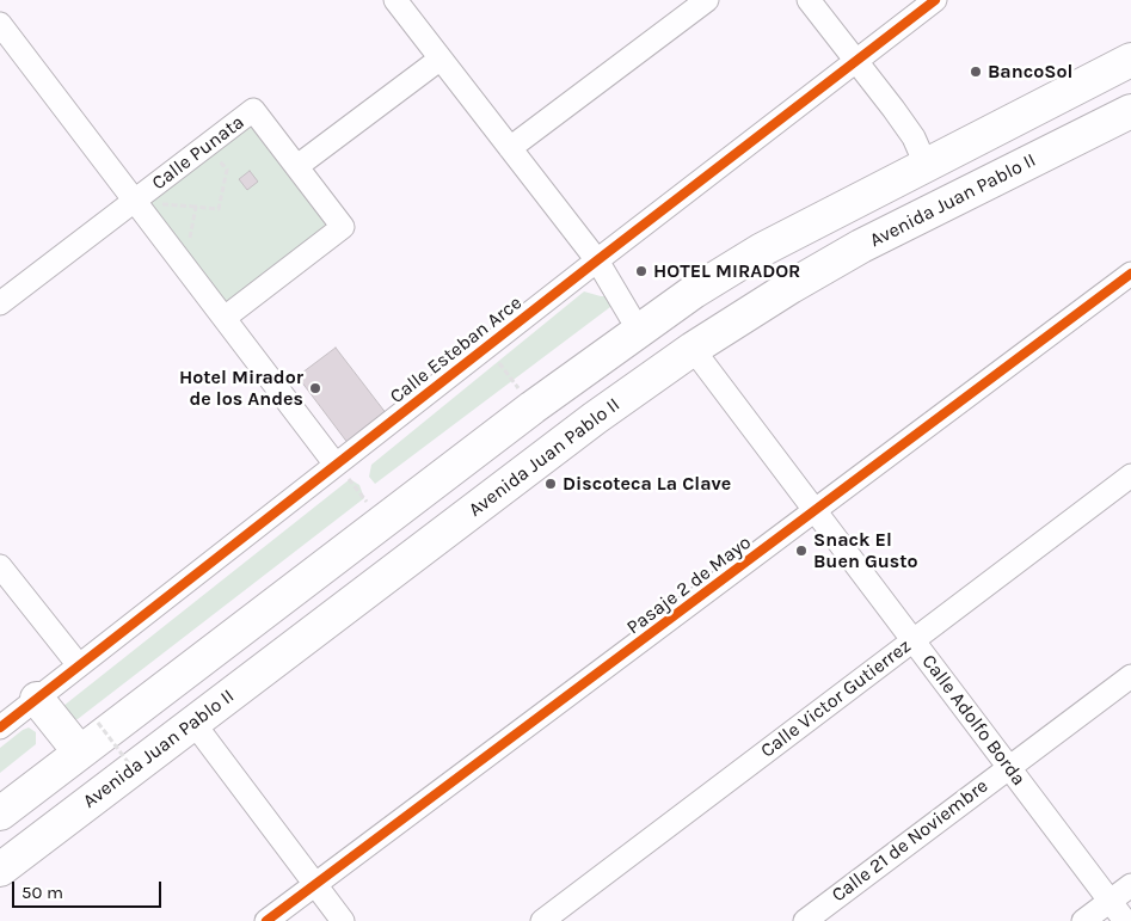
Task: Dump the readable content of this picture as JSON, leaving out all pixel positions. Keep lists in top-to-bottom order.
{
  "streets": {
    "highway": ["Avenida Juan Pablo II"],
    "street": [
      "Calle Punata",
      "Calle Esteban Arce",
      "Pasaje 2 de Mayo",
      "Calle Victor Gutierrez",
      "Calle Adolfo Borda",
      "Calle 21 de Noviembre"
    ]
  },
  "crossings": [
    ["Avenida Juan Pablo II", "Calle Adolfo Borda"],
    ["Pasaje 2 de Mayo", "Calle Adolfo Borda"],
    ["Calle Victor Gutierrez", "Calle Adolfo Borda"],
    ["Calle Adolfo Borda", "Calle 21 de Noviembre"]
  ],
  "places": [
    "BancoSol",
    "HOTEL MIRADOR",
    "Hotel Mirador de los Andes",
    "Discoteca La Clave",
    "Snack El Buen Gusto"
  ],
  "scale_bar": "50 m"
}
